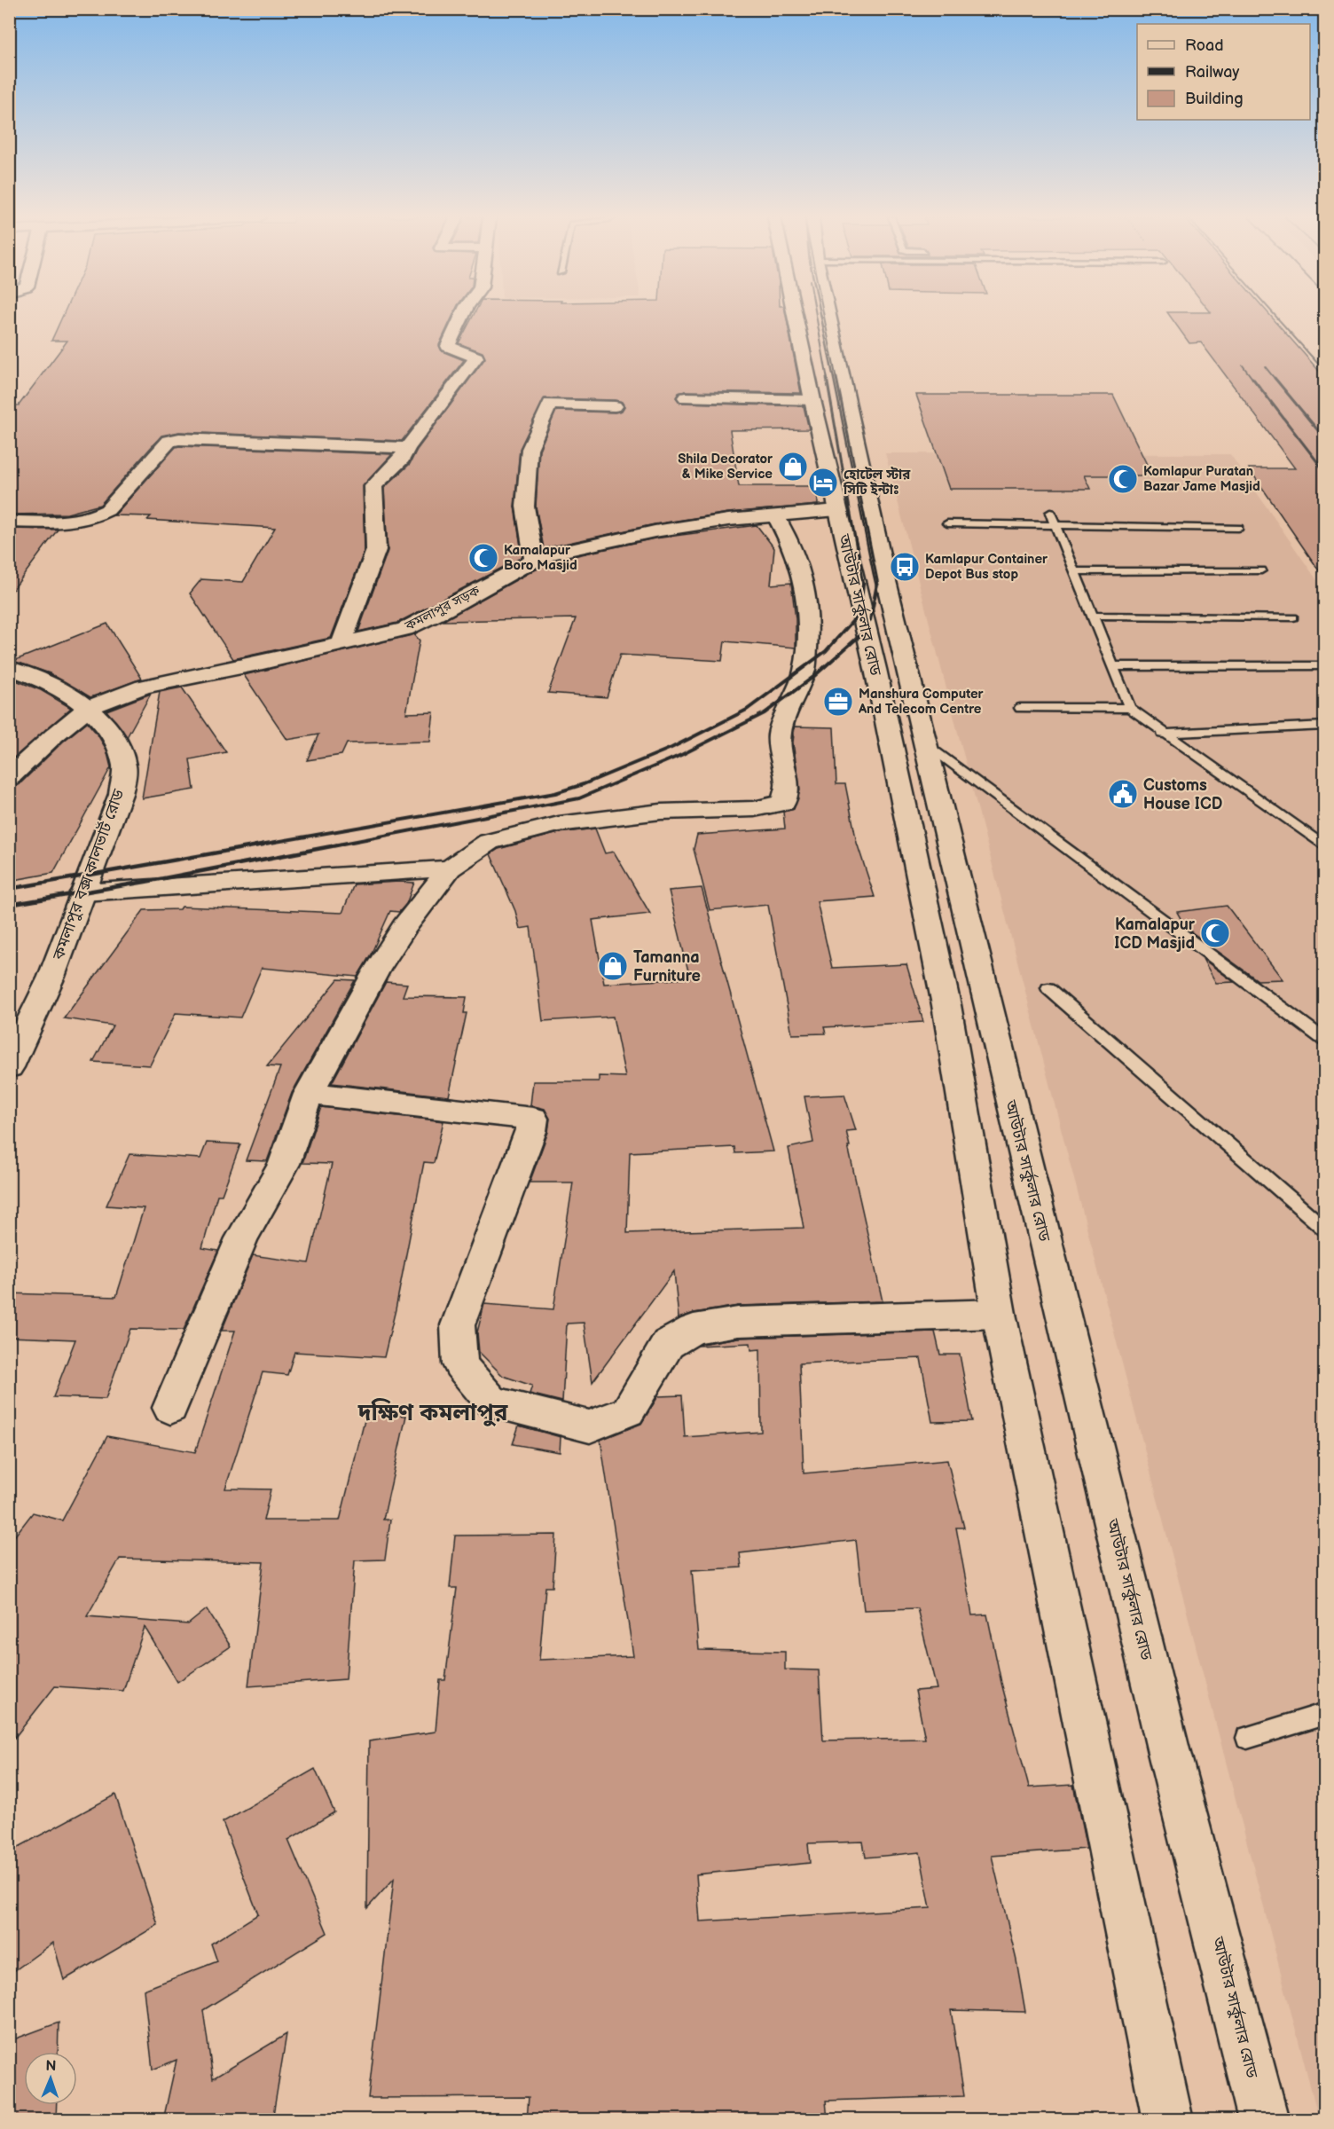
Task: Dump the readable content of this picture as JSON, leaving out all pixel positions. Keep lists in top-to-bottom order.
{
  "streets": {
    "street": ["আউটার সার্কুলার রোড", "কমলাপুর সড়ক", "কমলাপুর বক্স কালভার্ট রোড"]
  },
  "crossings": [
    ["আউটার সার্কুলার রোড", "কমলাপুর সড়ক"],
    ["কমলাপুর সড়ক", "কমলাপুর বক্স কালভার্ট রোড"]
  ],
  "districts": ["দক্ষিণ কমলাপুর"],
  "places": {
    "shop": ["Shila Decorator & Mike Service", "Tamanna Furniture"],
    "mosque": ["Komlapur Puratan Bazar Jame Masjid", "Kamalapur Boro Masjid", "Kamalapur ICD Masjid"],
    "hotel": ["হোটেল স্টার সিটি ইন্টাঃ"],
    "bus stop": ["Kamlapur Container Depot Bus stop"],
    "office": ["Manshura Computer And Telecom Centre"],
    "public building": ["Customs House ICD"]
  },
  "legend": ["Road", "Railway", "Building"],
  "north": "top"
}
